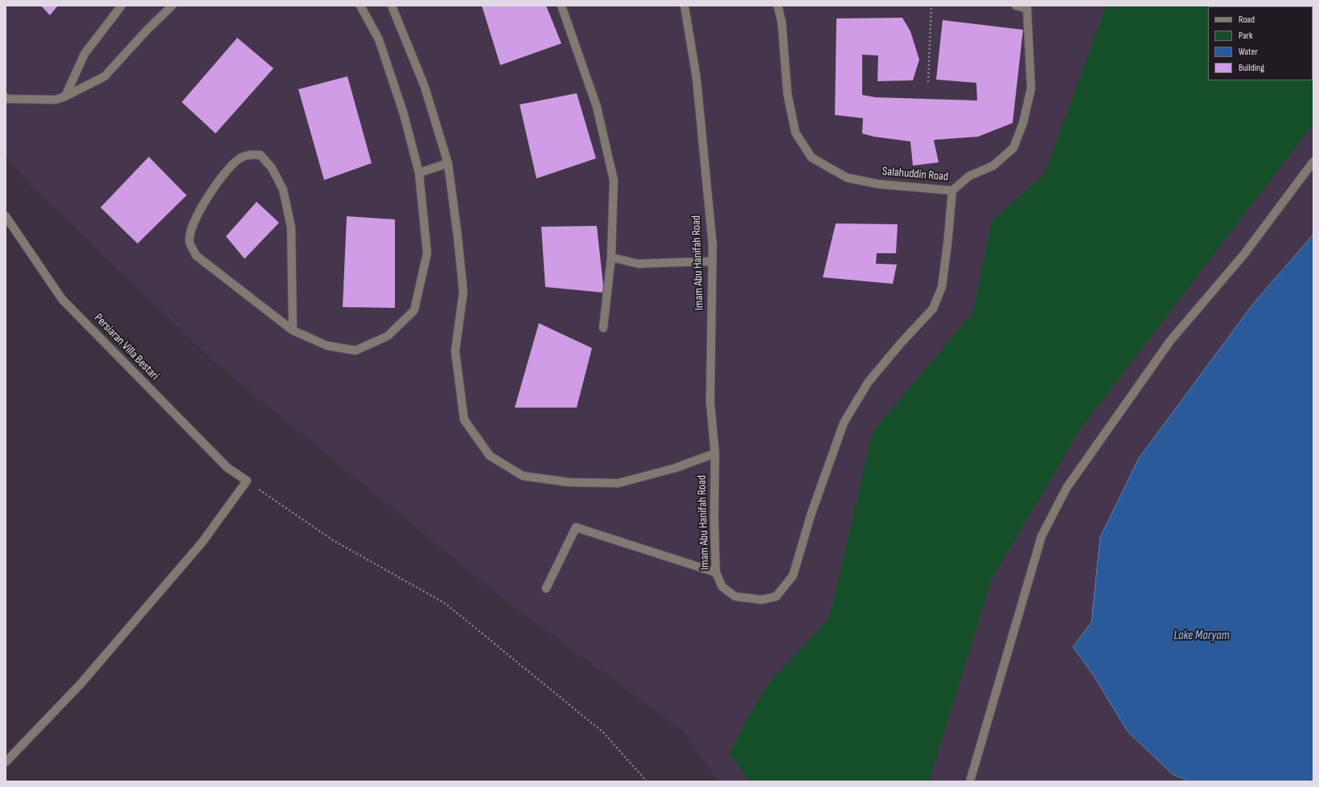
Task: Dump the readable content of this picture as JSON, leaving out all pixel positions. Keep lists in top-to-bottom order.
{
  "streets": {
    "street": ["Salahuddin Road", "Imam Abu Hanifah Road", "Persiaran Villa Bestari"]
  },
  "crossings": [
    ["Salahuddin Road", "Imam Abu Hanifah Road"]
  ],
  "water": ["Lake Maryam"],
  "legend": [
    "Road",
    "Park",
    "Water",
    "Building"
  ]
}
